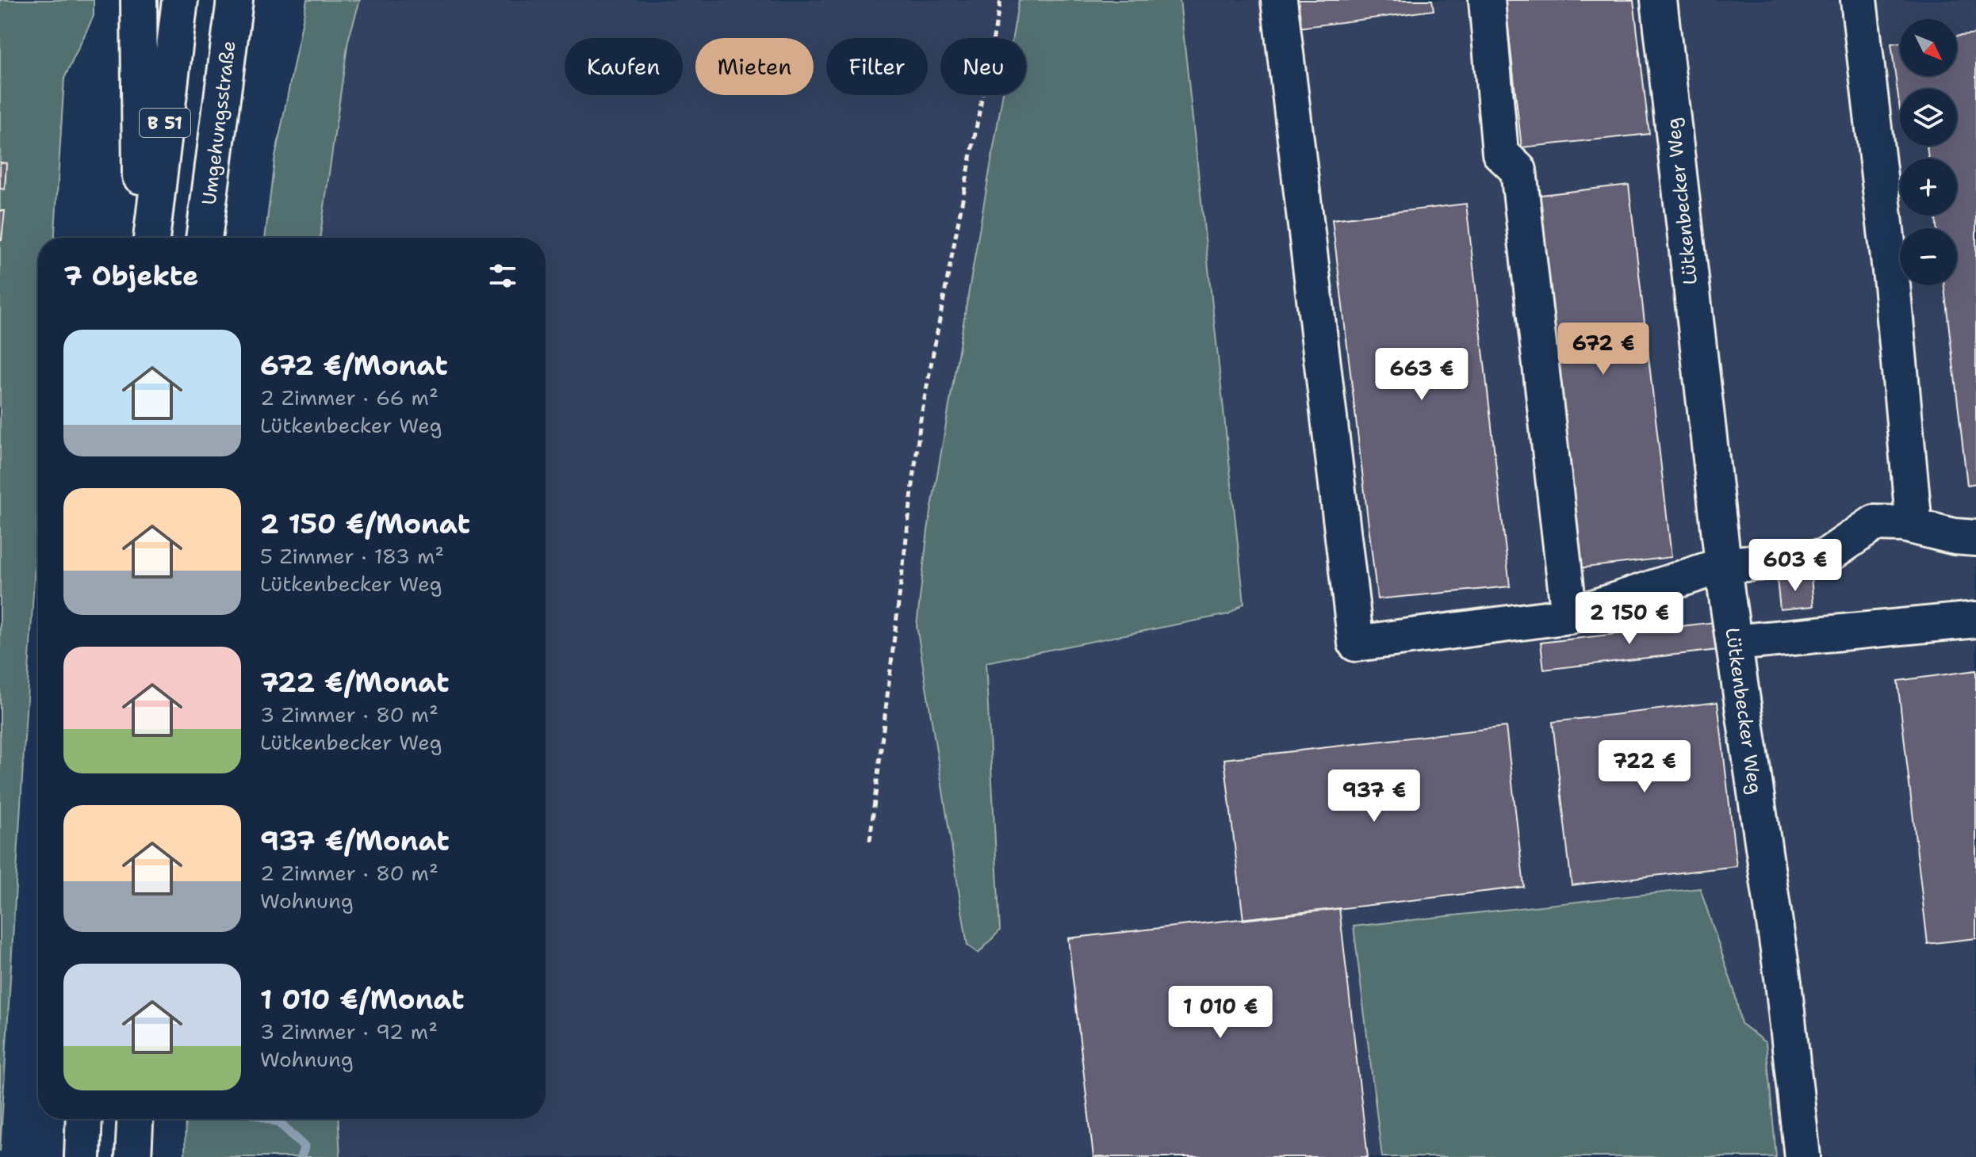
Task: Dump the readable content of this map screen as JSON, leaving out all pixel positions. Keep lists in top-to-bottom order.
{
  "streets": {
    "main road": ["B 51", "Umgehungsstraße", "Lütkenbecker Weg"]
  },
  "crossings": [
    ["B 51", "Umgehungsstraße"]
  ],
  "north": "bottom right",
  "page": {
    "map_buttons": ["+", "−"],
    "chip": [
      "Kaufen",
      "Mieten",
      "Filter",
      "Neu"
    ],
    "heading": "7 Objekte",
    "list": [
      {
        "name": "672 €/Monat",
        "note": "2 Zimmer · 66 m² · Lütkenbecker Weg"
      },
      {
        "name": "2 150 €/Monat",
        "note": "5 Zimmer · 183 m² · Lütkenbecker Weg"
      },
      {
        "name": "722 €/Monat",
        "note": "3 Zimmer · 80 m² · Lütkenbecker Weg"
      },
      {
        "name": "937 €/Monat",
        "note": "2 Zimmer · 80 m² · Wohnung"
      },
      {
        "name": "1 010 €/Monat",
        "note": "3 Zimmer · 92 m² · Wohnung"
      }
    ],
    "price": [
      "672 €",
      "663 €",
      "603 €",
      "2 150 €",
      "722 €",
      "937 €",
      "1 010 €"
    ]
  }
}
